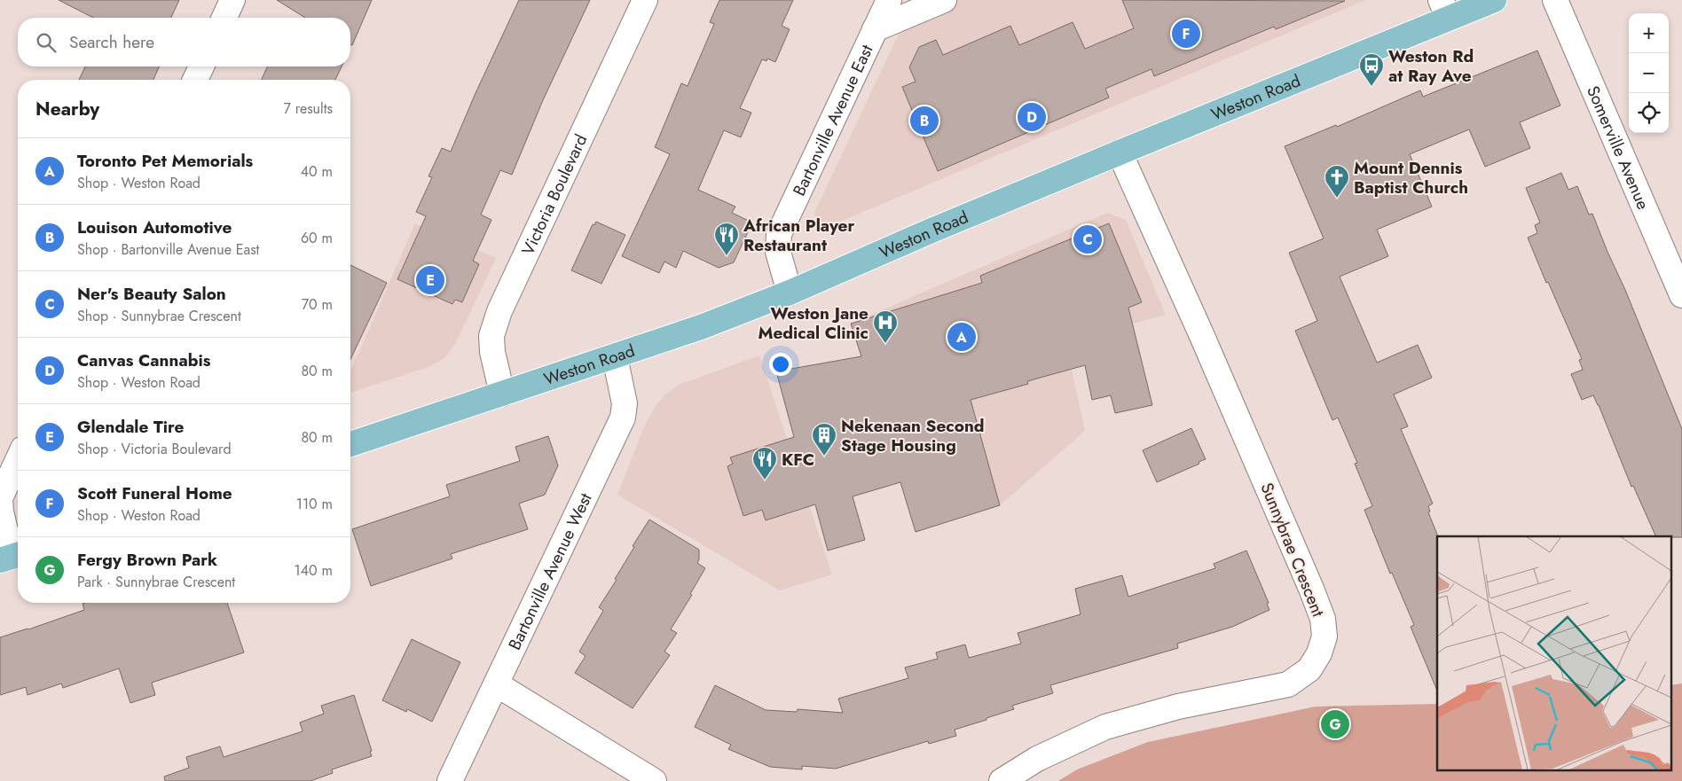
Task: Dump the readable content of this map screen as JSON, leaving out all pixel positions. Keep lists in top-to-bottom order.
{
  "streets": {
    "main road": ["Weston Road"],
    "street": [
      "Bartonville Avenue East",
      "Somerville Avenue",
      "Victoria Boulevard",
      "Sunnybrae Crescent",
      "Bartonville Avenue West"
    ]
  },
  "crossings": [
    ["Weston Road", "Bartonville Avenue East"],
    ["Weston Road", "Victoria Boulevard"],
    ["Weston Road", "Sunnybrae Crescent"],
    ["Weston Road", "Bartonville Avenue West"]
  ],
  "places": {
    "bus stop": ["Weston Rd at Ray Ave"],
    "church": ["Mount Dennis Baptist Church"],
    "restaurant": ["African Player Restaurant", "KFC"],
    "hospital": ["Weston Jane Medical Clinic"],
    "building": ["Nekenaan Second Stage Housing"]
  },
  "page": {
    "map_buttons": ["+", "−"],
    "pins": [
      "F",
      "D",
      "B",
      "C",
      "E",
      "A",
      "G"
    ],
    "search": "Search here",
    "heading": ["Nearby", "7 results"],
    "list": [
      {
        "mark": "A",
        "name": "Toronto Pet Memorials",
        "note": "Shop · Weston Road",
        "value": "40 m"
      },
      {
        "mark": "B",
        "name": "Louison Automotive",
        "note": "Shop · Bartonville Avenue East",
        "value": "60 m"
      },
      {
        "mark": "C",
        "name": "Ner's Beauty Salon",
        "note": "Shop · Sunnybrae Crescent",
        "value": "70 m"
      },
      {
        "mark": "D",
        "name": "Canvas Cannabis",
        "note": "Shop · Weston Road",
        "value": "80 m"
      },
      {
        "mark": "E",
        "name": "Glendale Tire",
        "note": "Shop · Victoria Boulevard",
        "value": "80 m"
      },
      {
        "mark": "F",
        "name": "Scott Funeral Home",
        "note": "Shop · Weston Road",
        "value": "110 m"
      },
      {
        "mark": "G",
        "name": "Fergy Brown Park",
        "note": "Park · Sunnybrae Crescent",
        "value": "140 m"
      }
    ]
  }
}
